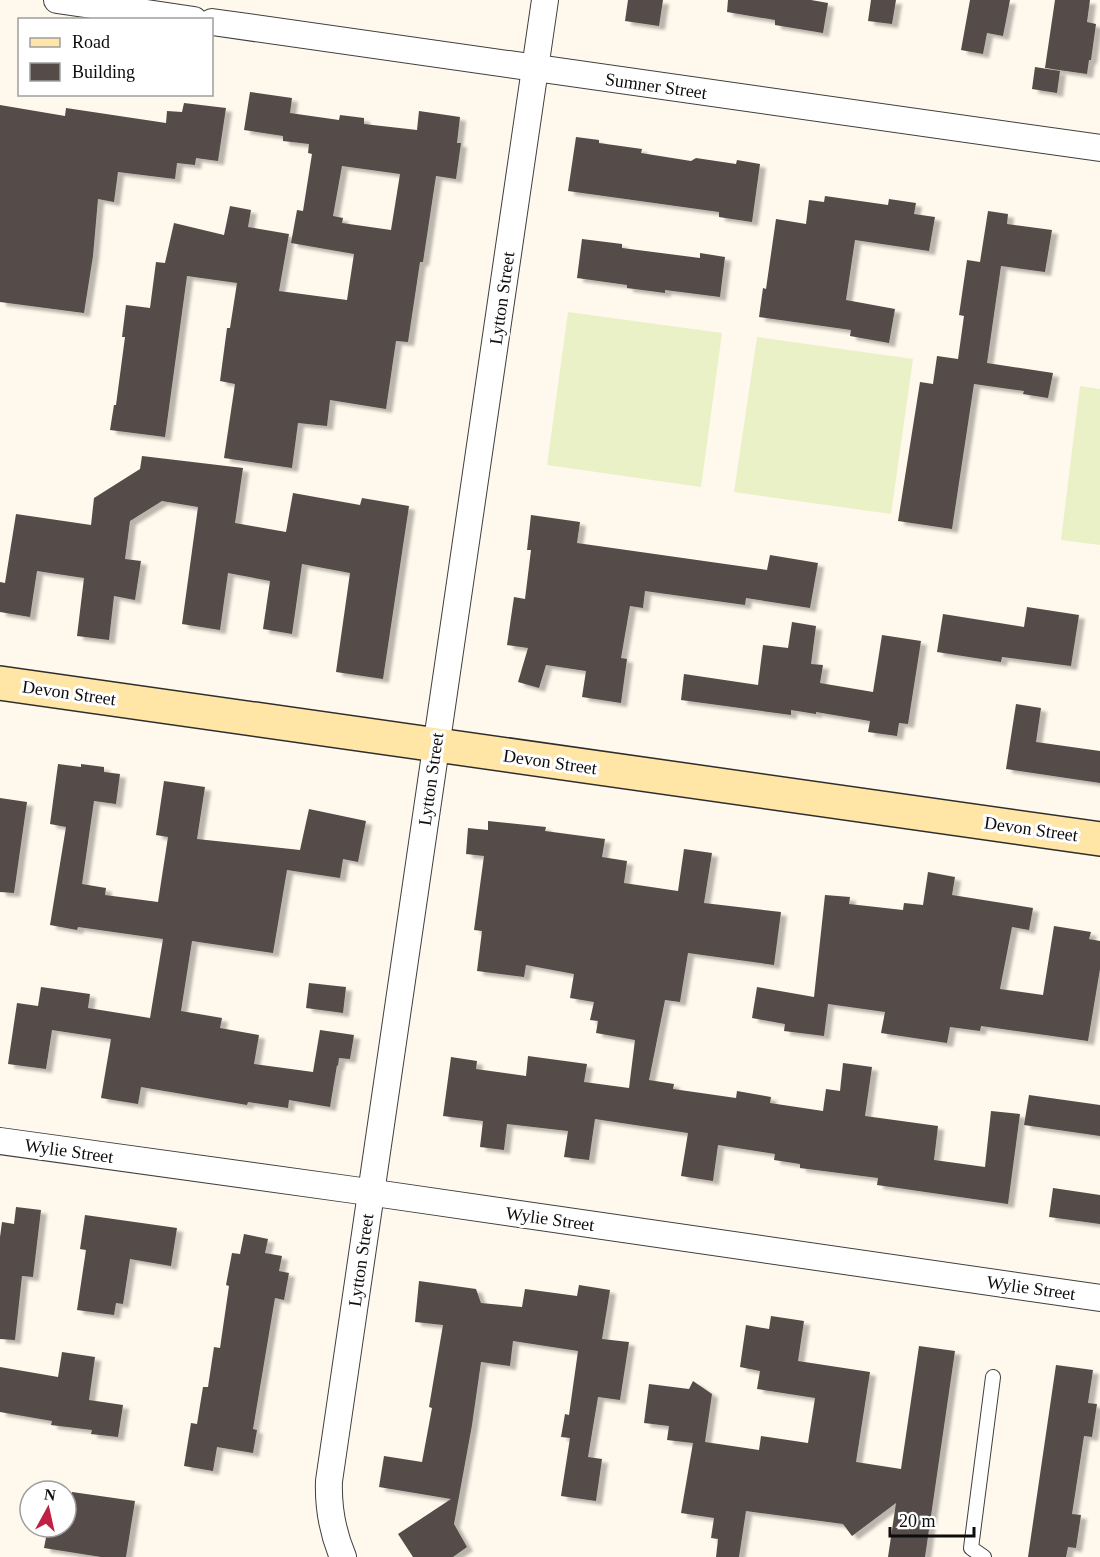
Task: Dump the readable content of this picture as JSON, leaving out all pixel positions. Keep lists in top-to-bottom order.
{
  "streets": {
    "main road": ["Devon Street"],
    "street": ["Sumner Street", "Lytton Street", "Wylie Street"]
  },
  "crossings": [
    ["Sumner Street", "Lytton Street"],
    ["Lytton Street", "Devon Street"],
    ["Lytton Street", "Wylie Street"]
  ],
  "legend": ["Road", "Building"],
  "scale_bar": "20 m",
  "north": "top"
}
